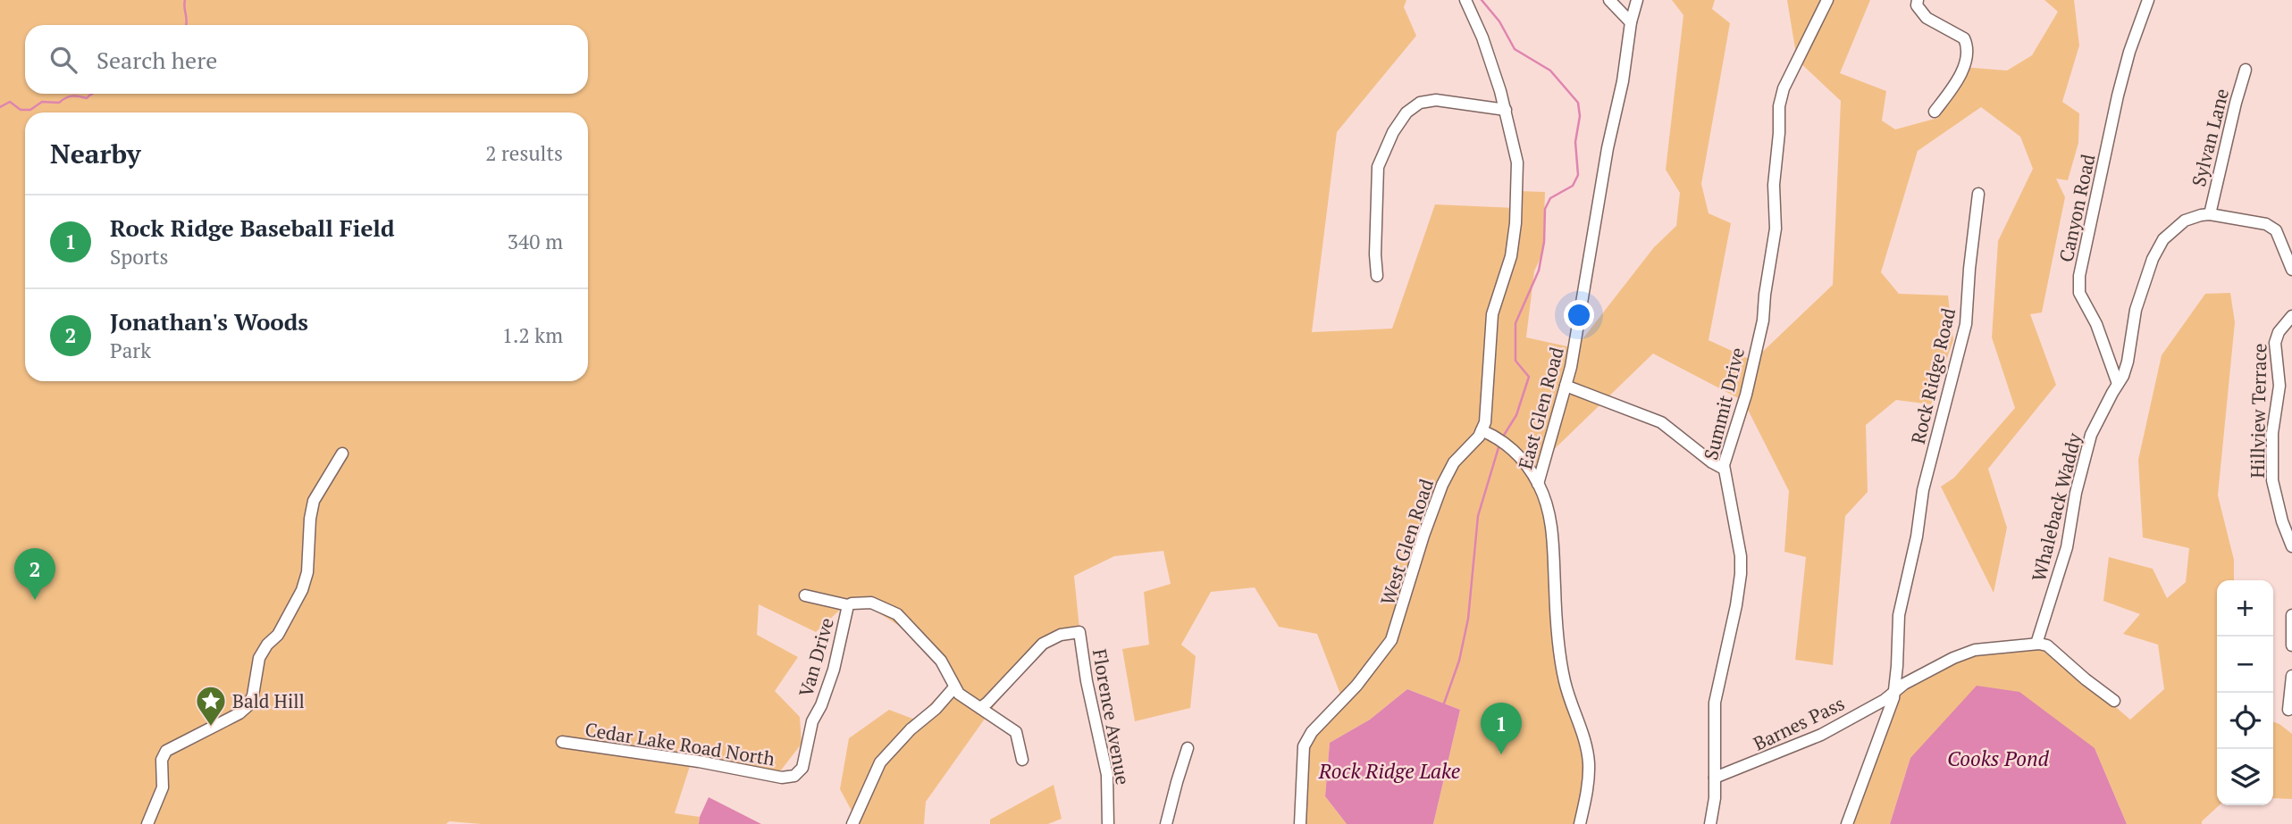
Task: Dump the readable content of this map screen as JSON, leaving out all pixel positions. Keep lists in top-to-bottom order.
{
  "streets": {
    "street": [
      "Sylvan Lane",
      "Canyon Road",
      "Rock Ridge Road",
      "Summit Drive",
      "East Glen Road",
      "Hillview Terrace",
      "Whaleback Waddy",
      "West Glen Road",
      "Van Drive",
      "Florence Avenue",
      "Barnes Pass",
      "Cedar Lake Road North"
    ]
  },
  "crossings": [
    ["Canyon Road", "Whaleback Waddy"],
    ["Rock Ridge Road", "Barnes Pass"],
    ["Summit Drive", "Barnes Pass"],
    ["Whaleback Waddy", "Barnes Pass"],
    ["Van Drive", "Florence Avenue"],
    ["Van Drive", "Cedar Lake Road North"]
  ],
  "water": ["Cooks Pond", "Rock Ridge Lake"],
  "places": {
    "place": ["Bald Hill"]
  },
  "page": {
    "search": "Search here",
    "heading": ["Nearby", "2 results"],
    "list": [
      {
        "mark": "1",
        "name": "Rock Ridge Baseball Field",
        "note": "Sports",
        "value": "340 m"
      },
      {
        "mark": "2",
        "name": "Jonathan's Woods",
        "note": "Park",
        "value": "1.2 km"
      }
    ],
    "pins": ["2", "1"],
    "map_buttons": ["+", "−"]
  }
}
